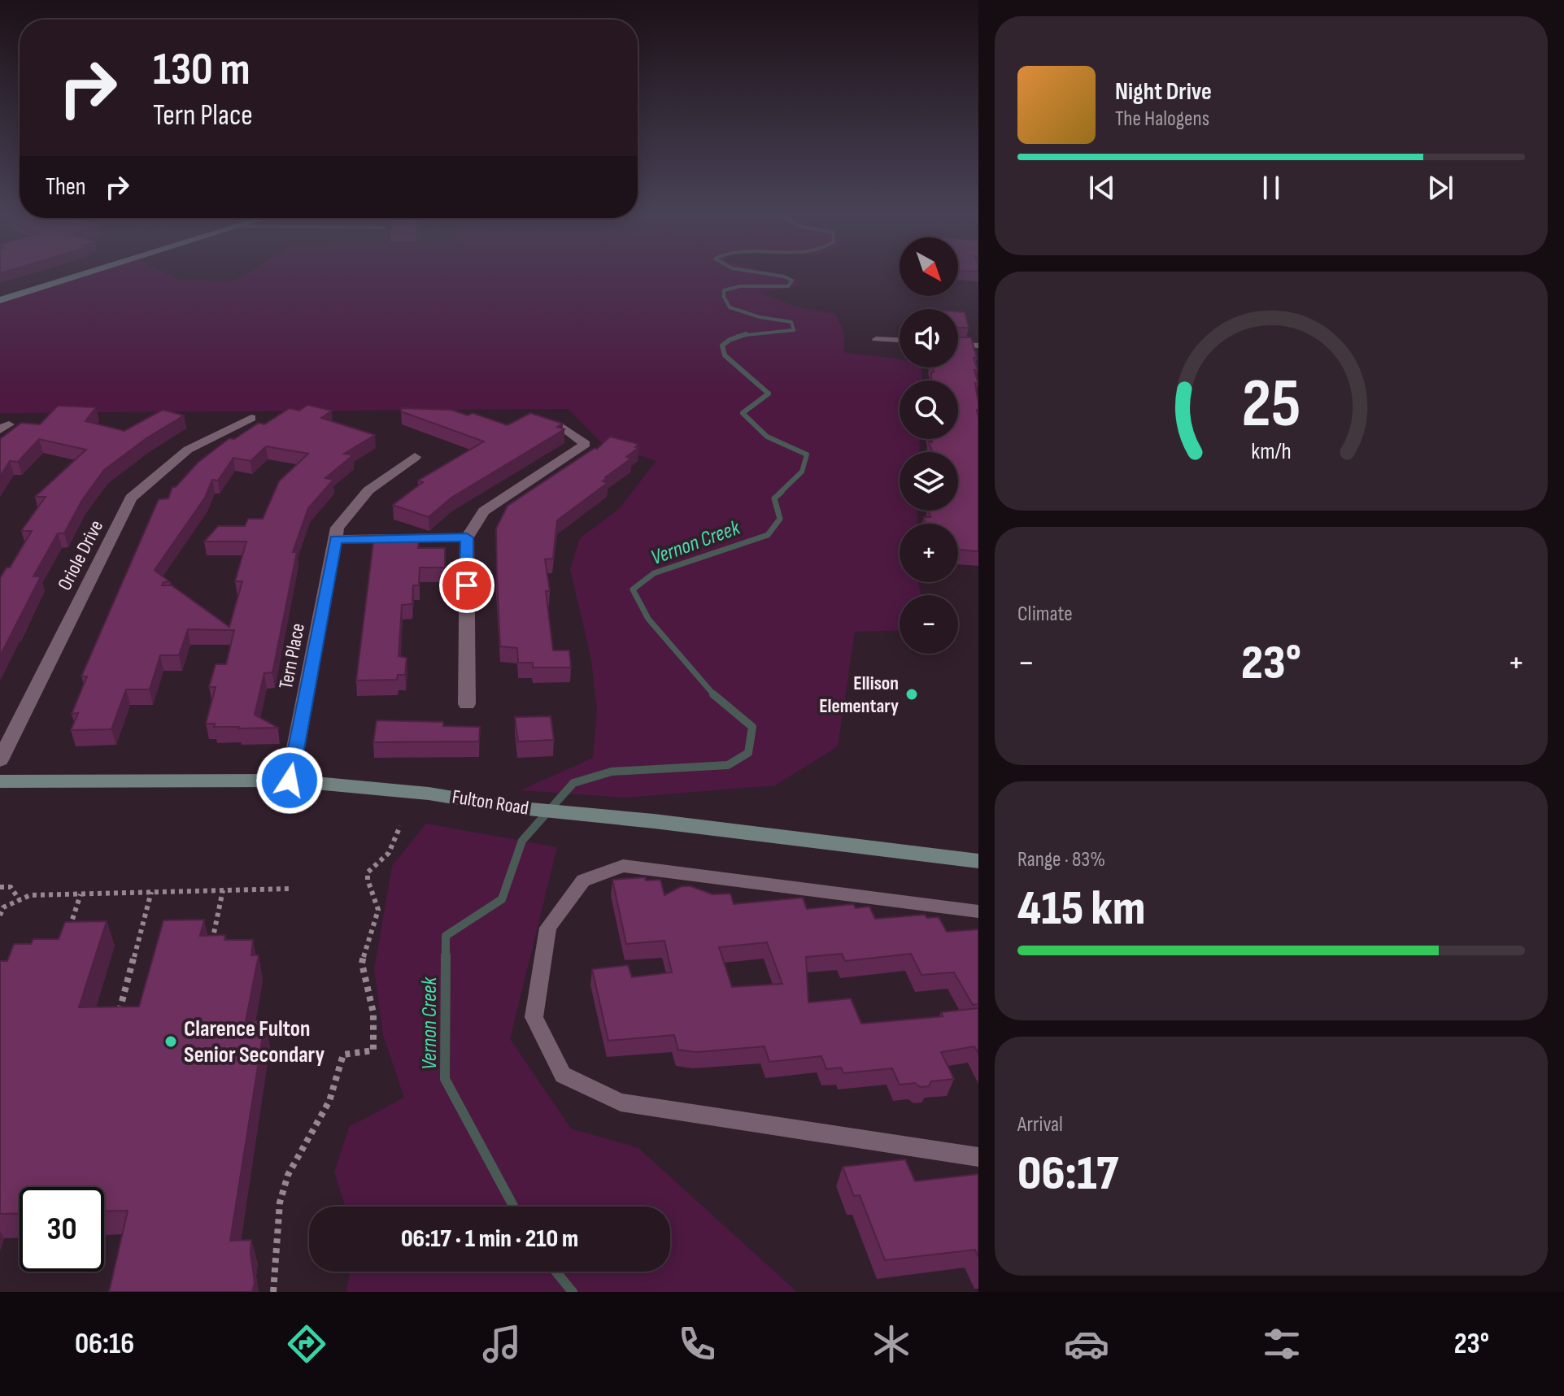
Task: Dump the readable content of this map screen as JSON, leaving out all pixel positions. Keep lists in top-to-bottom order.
{
  "streets": {
    "street": ["Oriole Drive", "Tern Place", "Fulton Road"]
  },
  "crossings": [
    ["Tern Place", "Fulton Road"]
  ],
  "water": ["Vernon Creek"],
  "places": ["Ellison Elementary", "Clarence Fulton Senior Secondary"],
  "north": "bottom right",
  "page": {
    "turn": ["130 m", "Tern Place"],
    "song": ["Night Drive", "The Halogens"],
    "then": "Then",
    "map_buttons": ["+", "−"],
    "tile": [
      "Climate",
      ["Range · 83%", "415 km"],
      ["Arrival", "06:17"]
    ],
    "heat": ["−", "23°", "+"],
    "limit": "30",
    "trip": "06:17 · 1 min · 210 m",
    "tabs": ["06:16", "23°"],
    "gauge": ["25", "km/h"]
  }
}
